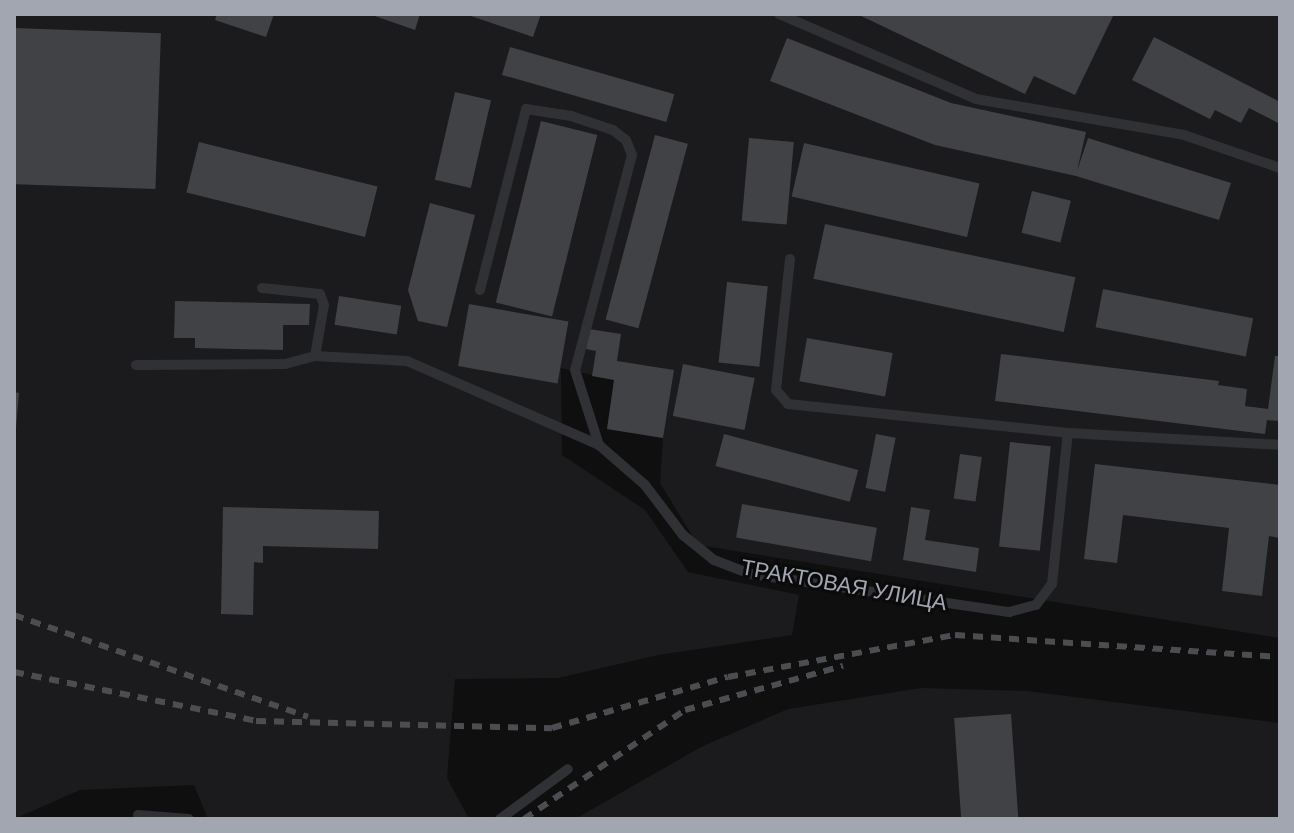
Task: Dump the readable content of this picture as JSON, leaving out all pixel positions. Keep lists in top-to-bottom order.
{
  "streets": {
    "lane": ["ТРАКТОВАЯ УЛИЦА"]
  }
}
